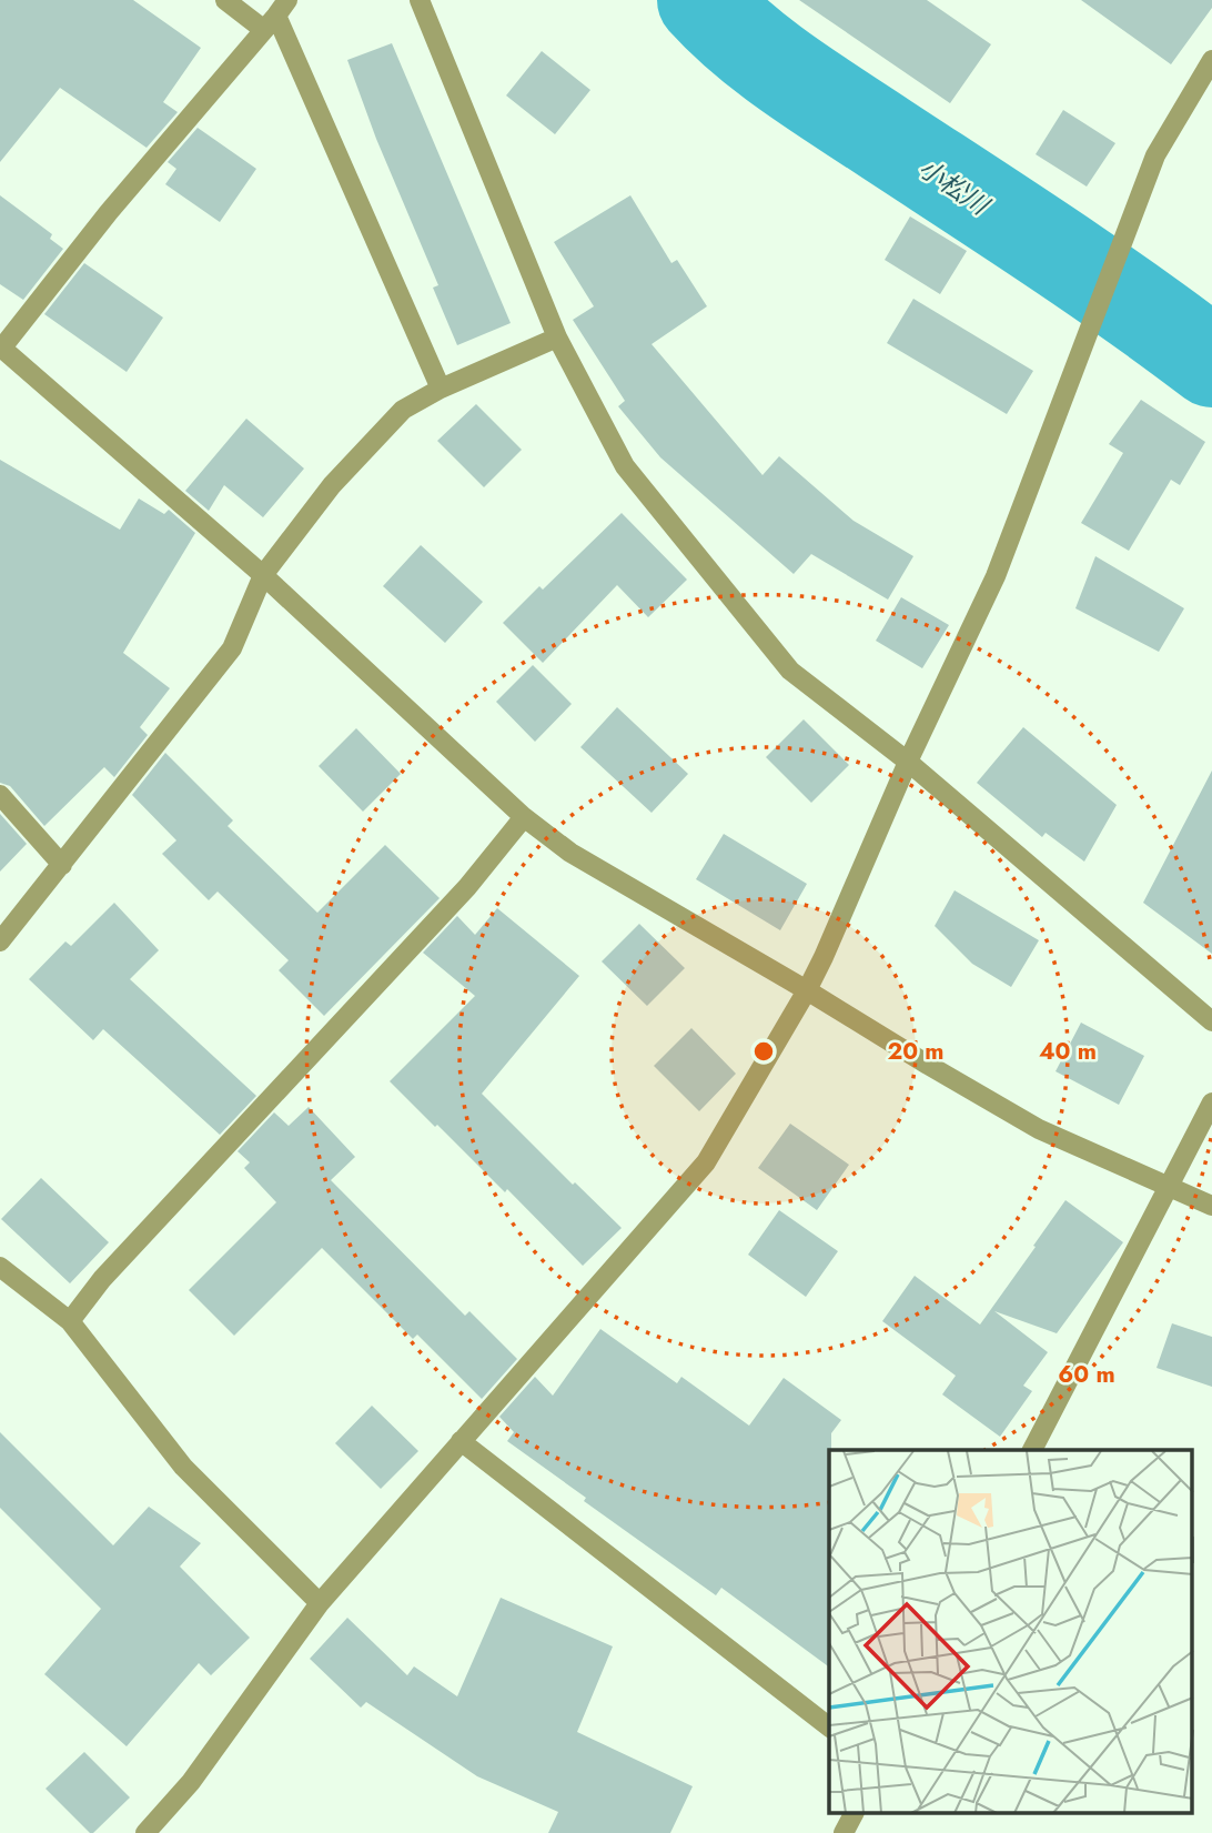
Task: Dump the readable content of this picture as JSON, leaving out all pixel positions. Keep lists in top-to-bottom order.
{
  "water": ["小松川"],
  "rings": ["20 m", "40 m", "60 m"]
}
